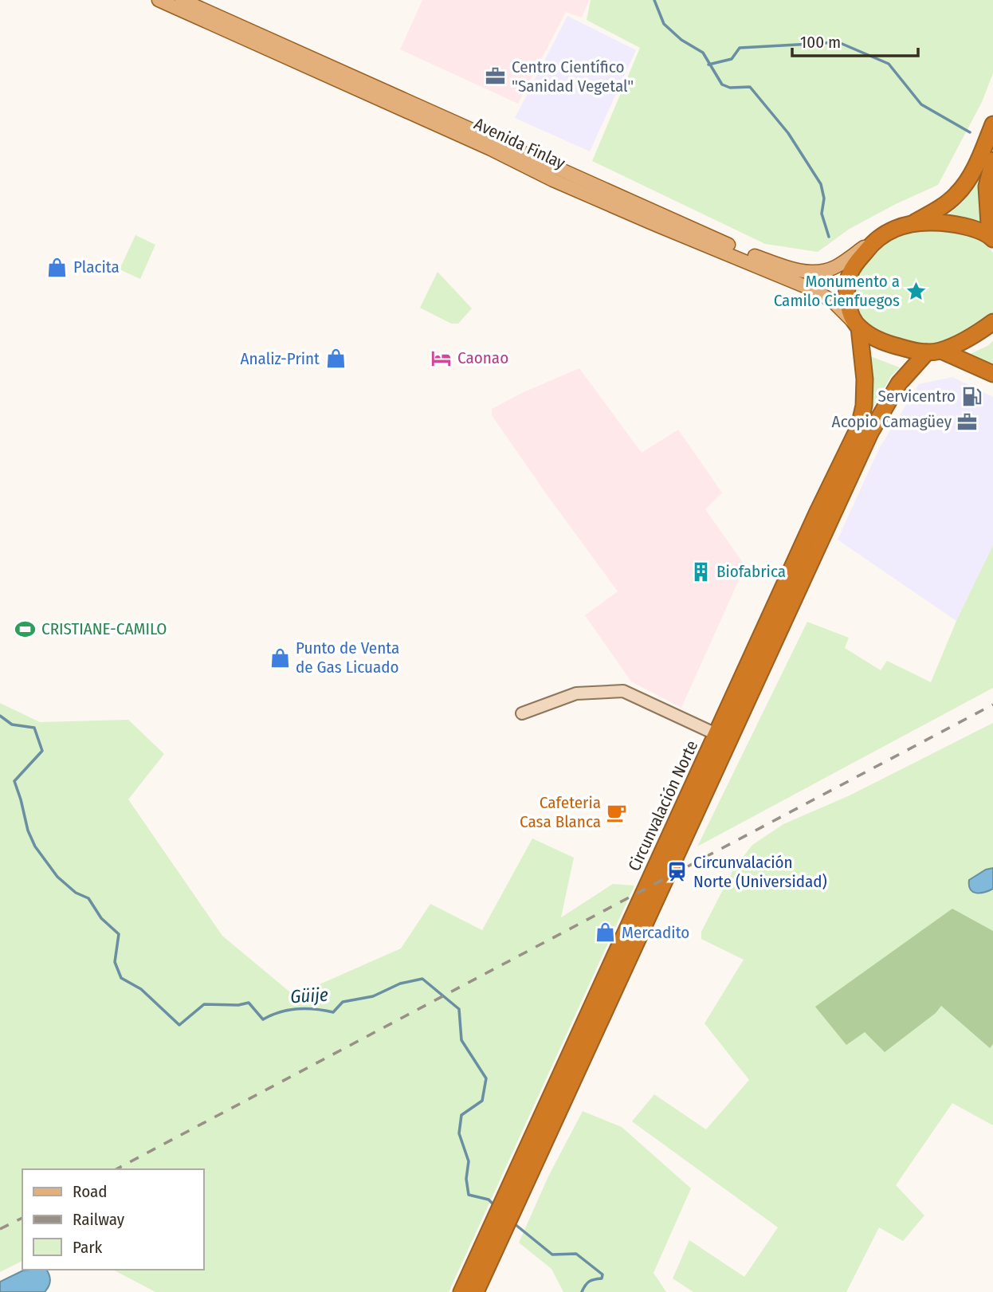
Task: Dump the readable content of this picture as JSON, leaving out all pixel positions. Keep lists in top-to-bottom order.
{
  "streets": {
    "highway": ["Circunvalación Norte"],
    "main road": ["Avenida Finlay"]
  },
  "crossings": [
    ["Avenida Finlay", "Circunvalación Norte"]
  ],
  "water": ["Güije"],
  "places": {
    "office": ["Centro Científico \"Sanidad Vegetal\"", "Acopio Camagüey"],
    "shop": [
      "Placita",
      "Analiz-Print",
      "Punto de Venta de Gas Licuado",
      "Mercadito"
    ],
    "place": ["Monumento a Camilo Cienfuegos"],
    "hotel": ["Caonao"],
    "fuel station": ["Servicentro"],
    "building": ["Biofabrica"],
    "sports": ["CRISTIANE-CAMILO"],
    "cafe": ["Cafeteria Casa Blanca"],
    "station": ["Circunvalación Norte (Universidad)"]
  },
  "legend": ["Road", "Railway", "Park"],
  "scale_bar": "100 m"
}
